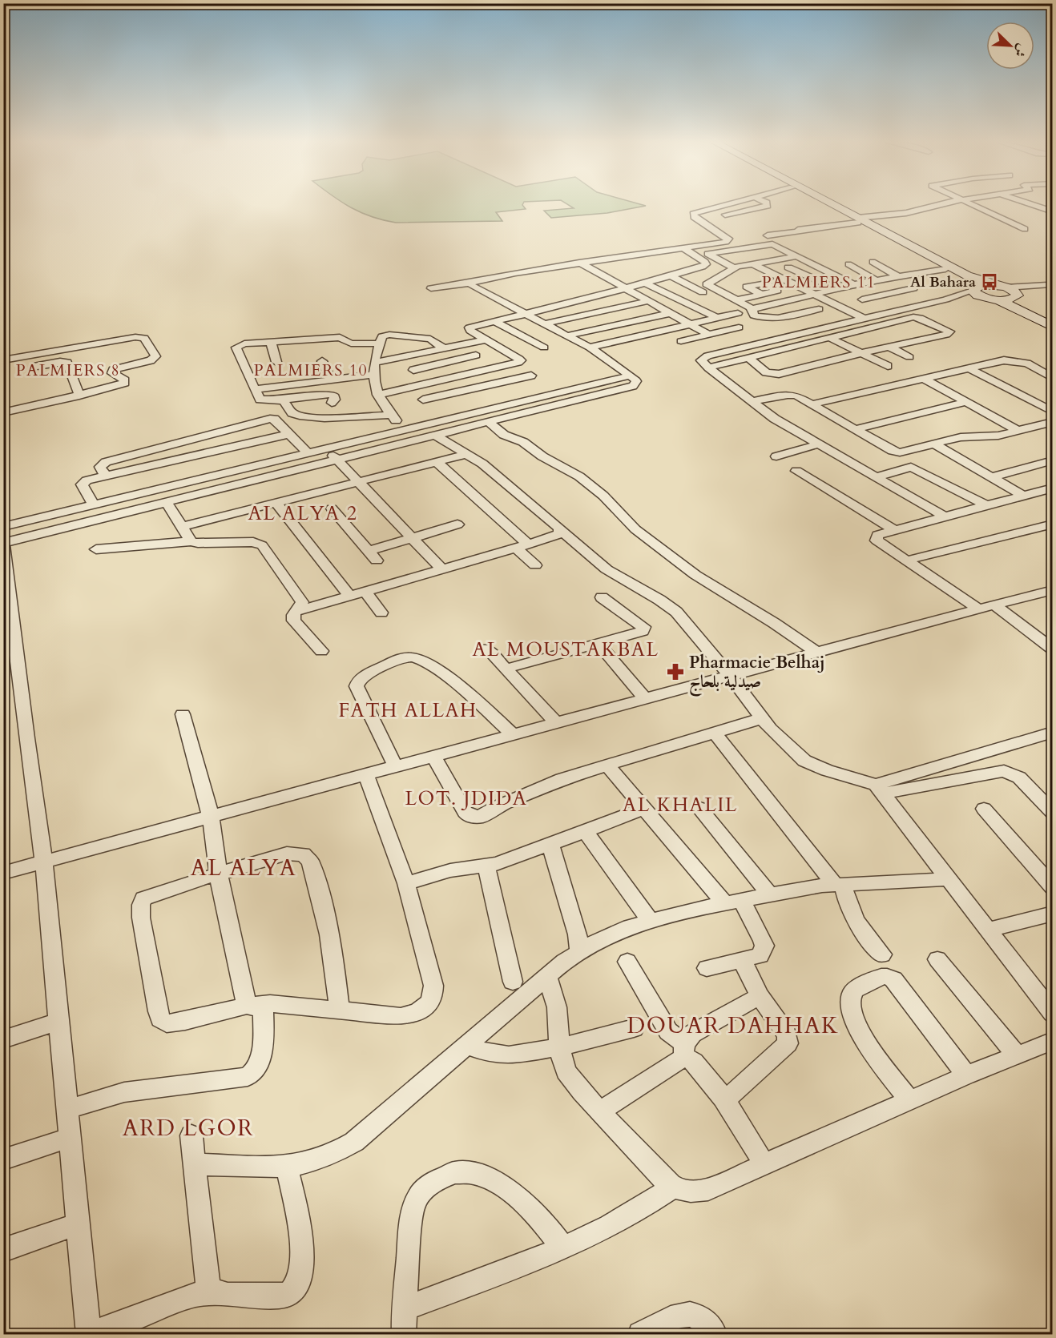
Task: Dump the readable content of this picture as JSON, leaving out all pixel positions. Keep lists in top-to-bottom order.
{
  "districts": [
    "PALMIERS 11",
    "PALMIERS 8",
    "PALMIERS 10",
    "AL ALYA 2",
    "AL MOUSTAKBAL",
    "FATH ALLAH",
    "LOT. JDIDA",
    "AL KHALIL",
    "AL ALYA",
    "DOUAR DAHHAK",
    "ARD LGOR"
  ],
  "places": {
    "bus stop": ["Al Bahara"],
    "pharmacy": ["Pharmacie Belhaj صيدلية بلحاج"]
  },
  "north": "bottom right"
}
